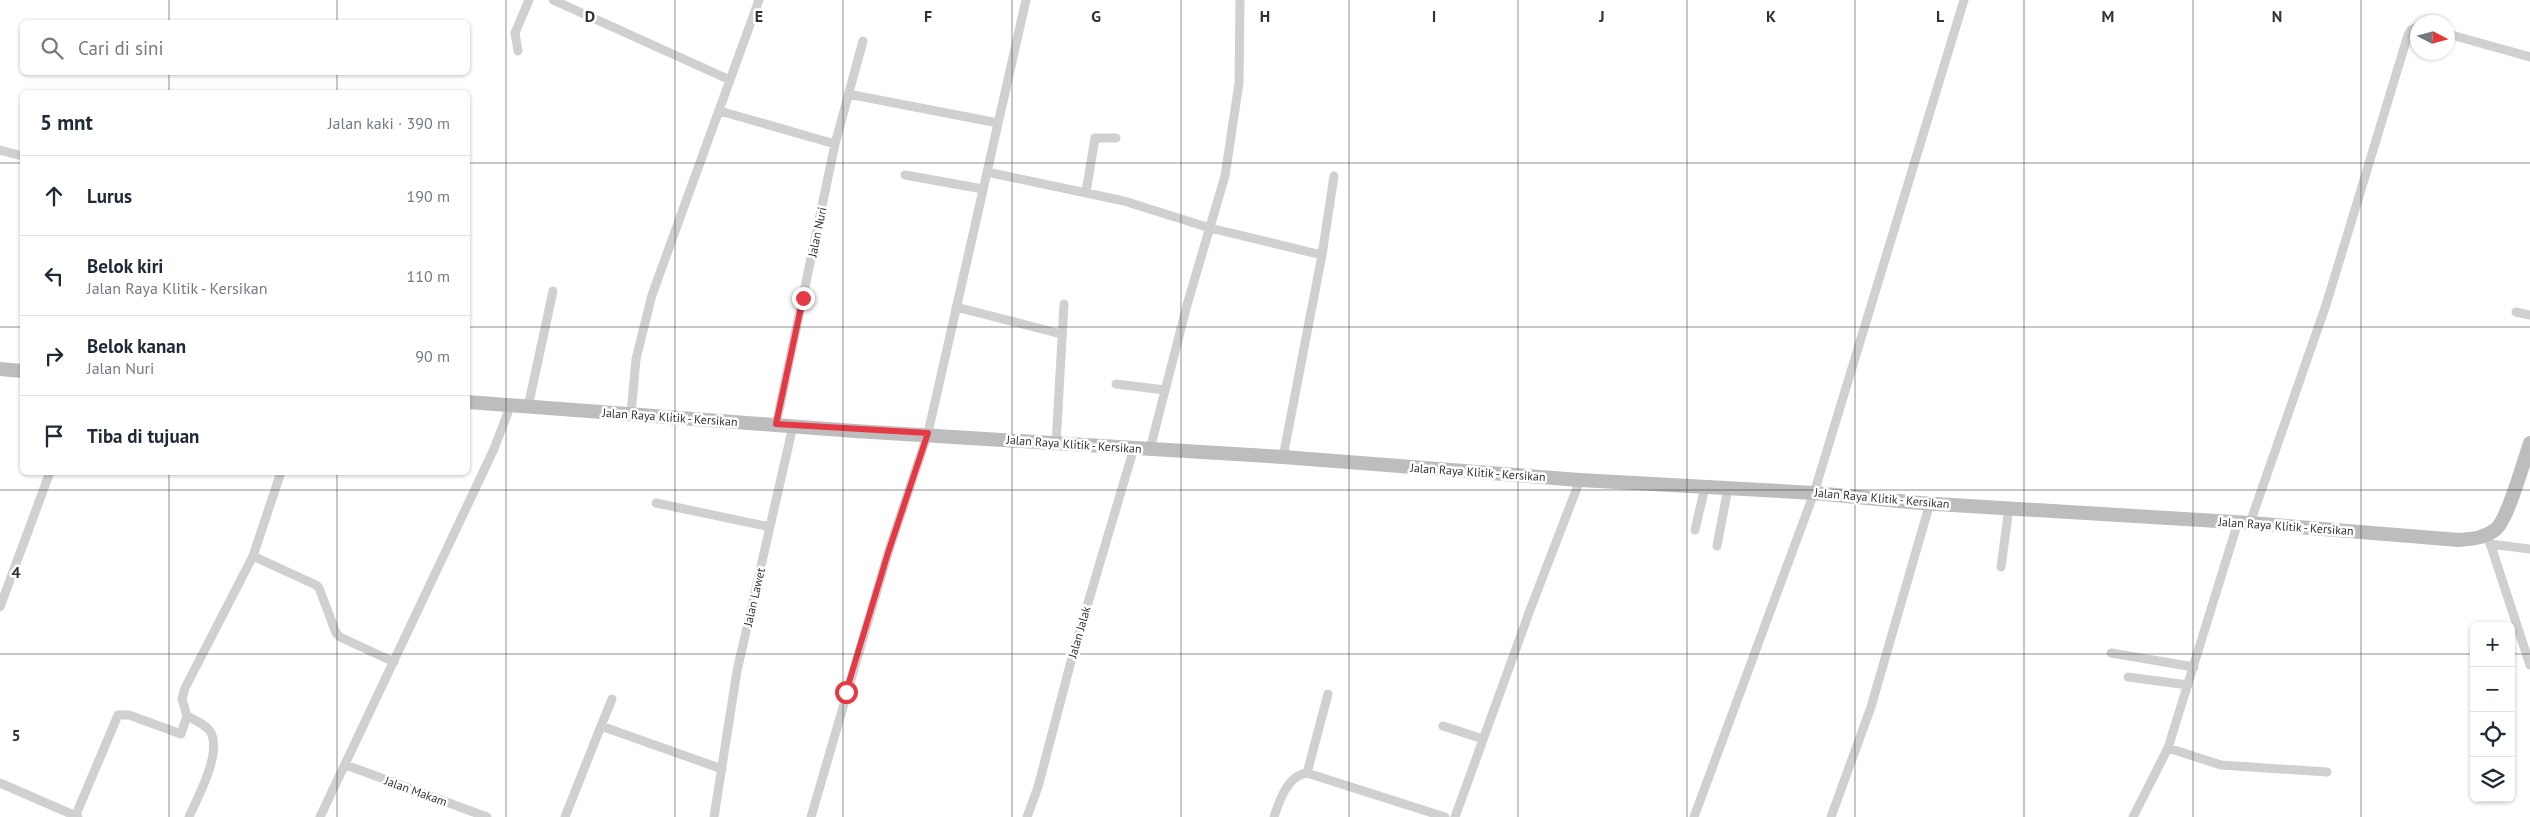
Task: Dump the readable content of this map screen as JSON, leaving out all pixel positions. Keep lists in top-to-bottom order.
{
  "streets": {
    "street": [
      "Jalan Nuri",
      "Jalan Raya Klitik - Kersikan",
      "Jalan Lawet",
      "Jalan Jalak",
      "Jalan Makam"
    ]
  },
  "crossings": [
    ["Jalan Nuri", "Jalan Raya Klitik - Kersikan"],
    ["Jalan Raya Klitik - Kersikan", "Jalan Lawet"],
    ["Jalan Raya Klitik - Kersikan", "Jalan Jalak"]
  ],
  "north": "right",
  "page": {
    "search": "Cari di sini",
    "heading": ["5 mnt", "Jalan kaki · 390 m"],
    "list": [
      ["Lurus", "190 m"],
      ["Belok kiri", "Jalan Raya Klitik - Kersikan", "110 m"],
      ["Belok kanan", "Jalan Nuri", "90 m"],
      "Tiba di tujuan"
    ],
    "map_buttons": ["+", "−"]
  },
  "grid": {
    "columns": [
      "D",
      "E",
      "F",
      "G",
      "H",
      "I",
      "J",
      "K",
      "L",
      "M",
      "N"
    ],
    "rows": ["4", "5"]
  }
}
